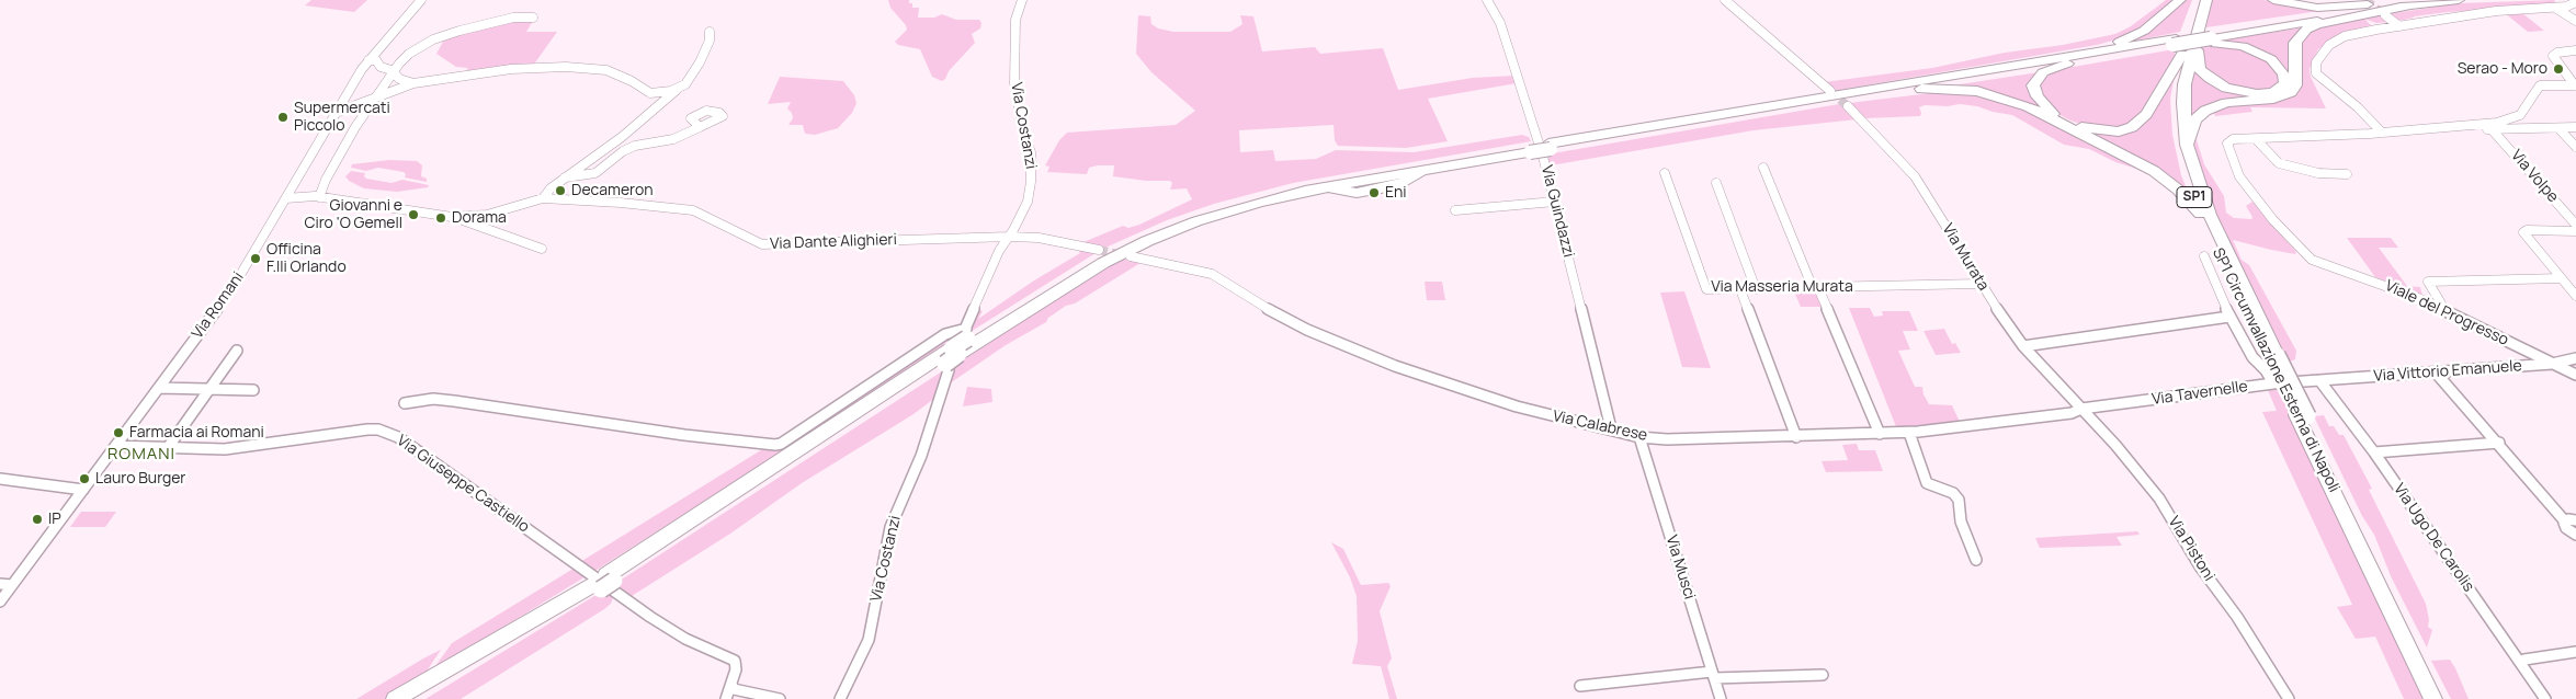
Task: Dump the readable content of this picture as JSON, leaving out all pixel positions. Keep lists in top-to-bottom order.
{
  "streets": {
    "highway": ["SP1", "SP1 Circumvallazione Esterna di Napoli"],
    "street": [
      "Via Costanzi",
      "Via Volpe",
      "Via Guindazzi",
      "Via Dante Alighieri",
      "Via Murata",
      "Via Masseria Murata",
      "Via Romani",
      "Viale del Progresso",
      "Via Vittorio Emanuele",
      "Via Tavernelle",
      "Via Calabrese",
      "Via Giuseppe Castiello",
      "Via Ugo De Carolis",
      "Via Pistoni",
      "Via Musci"
    ]
  },
  "crossings": [
    ["Via Costanzi", "Via Dante Alighieri"],
    ["Via Guindazzi", "Via Calabrese"],
    ["Via Dante Alighieri", "Via Romani"],
    ["Via Murata", "Via Masseria Murata"],
    ["Via Murata", "Via Tavernelle"],
    ["Via Murata", "Via Calabrese"],
    ["Via Murata", "Via Pistoni"],
    ["Via Romani", "Via Giuseppe Castiello"],
    ["Viale del Progresso", "Via Vittorio Emanuele"],
    ["Via Vittorio Emanuele", "Via Tavernelle"],
    ["Via Vittorio Emanuele", "Via Ugo De Carolis"],
    ["Via Tavernelle", "Via Calabrese"],
    ["Via Tavernelle", "Via Ugo De Carolis"],
    ["Via Tavernelle", "Via Pistoni"],
    ["Via Calabrese", "Via Pistoni"],
    ["Via Calabrese", "Via Musci"]
  ],
  "districts": ["ROMANI"],
  "places": [
    "Serao - Moro",
    "Supermercati Piccolo",
    "Decameron",
    "Eni",
    "Giovanni e Ciro 'O Gemell",
    "Dorama",
    "Officina F.lli Orlando",
    "Farmacia ai Romani",
    "Lauro Burger",
    "IP"
  ]
}
